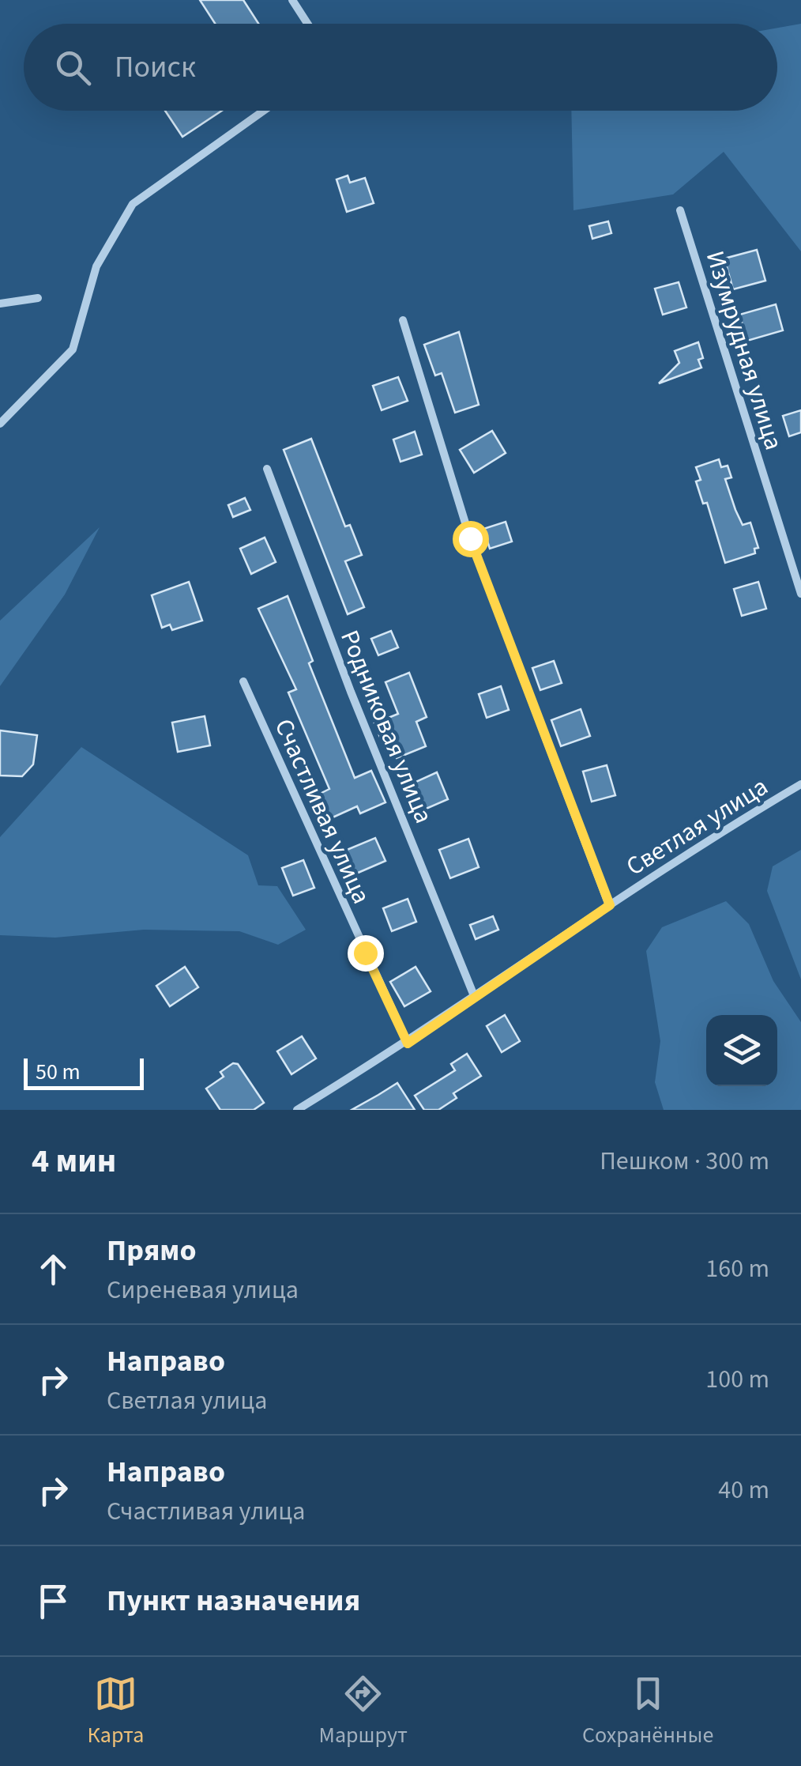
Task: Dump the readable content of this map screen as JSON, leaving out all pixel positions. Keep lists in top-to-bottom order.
{
  "streets": {
    "street": [
      "Изумрудная улица",
      "Родниковая улица",
      "Счастливая улица",
      "Светлая улица"
    ]
  },
  "crossings": [
    ["Родниковая улица", "Светлая улица"],
    ["Счастливая улица", "Светлая улица"]
  ],
  "scale_bar": "50 m",
  "page": {
    "search": "Поиск",
    "scale": "50 m",
    "heading": ["4 мин", "Пешком · 300 m"],
    "list": [
      ["Прямо", "Сиреневая улица", "160 m"],
      ["Направо", "Светлая улица", "100 m"],
      ["Направо", "Счастливая улица", "40 m"],
      "Пункт назначения"
    ],
    "nav": ["Карта", "Маршрут", "Сохранённые"]
  }
}
